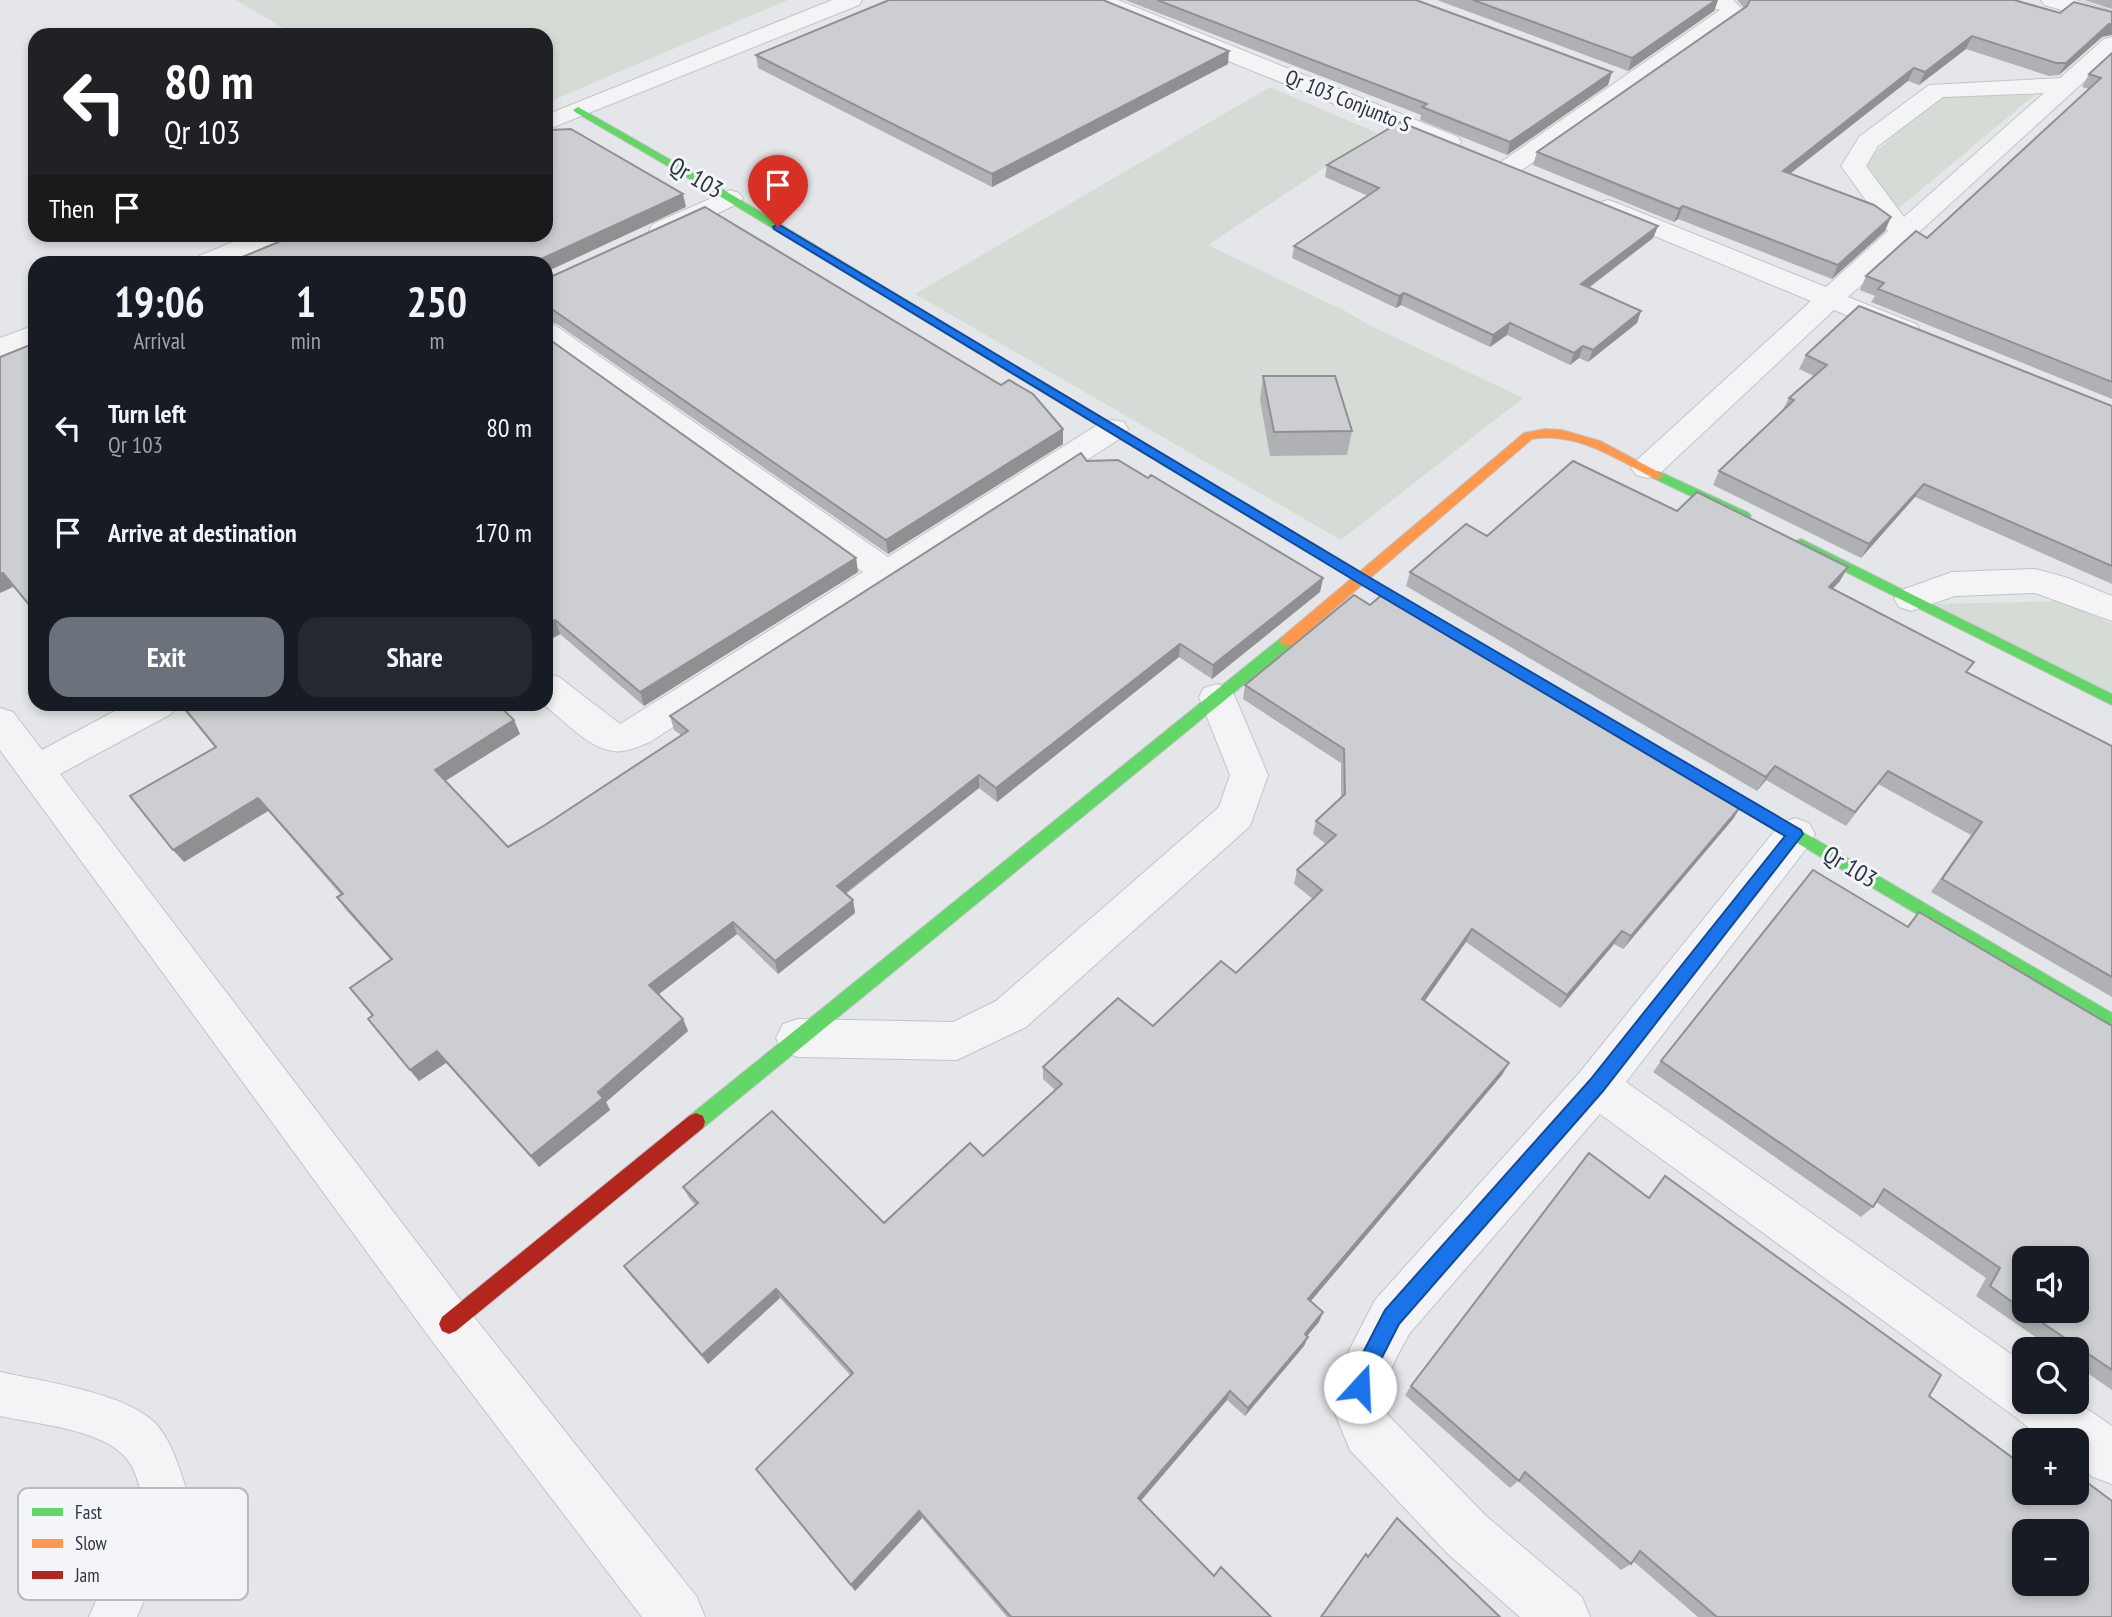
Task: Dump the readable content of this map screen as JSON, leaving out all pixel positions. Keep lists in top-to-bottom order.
{
  "streets": {
    "street": ["Qr 103 Conjunto S", "Qr 103"]
  },
  "legend": ["Fast", "Slow", "Jam"],
  "page": {
    "turn": ["80 m", "Qr 103"],
    "then": "Then",
    "eta": [
      "19:06",
      "Arrival",
      "1",
      "min",
      "250",
      "m"
    ],
    "list": [
      {
        "name": "Turn left",
        "note": "Qr 103",
        "value": "80 m"
      },
      {
        "name": "Arrive at destination",
        "value": "170 m"
      }
    ],
    "buttons": ["Exit", "Share"],
    "map_buttons": ["+", "−"]
  }
}
